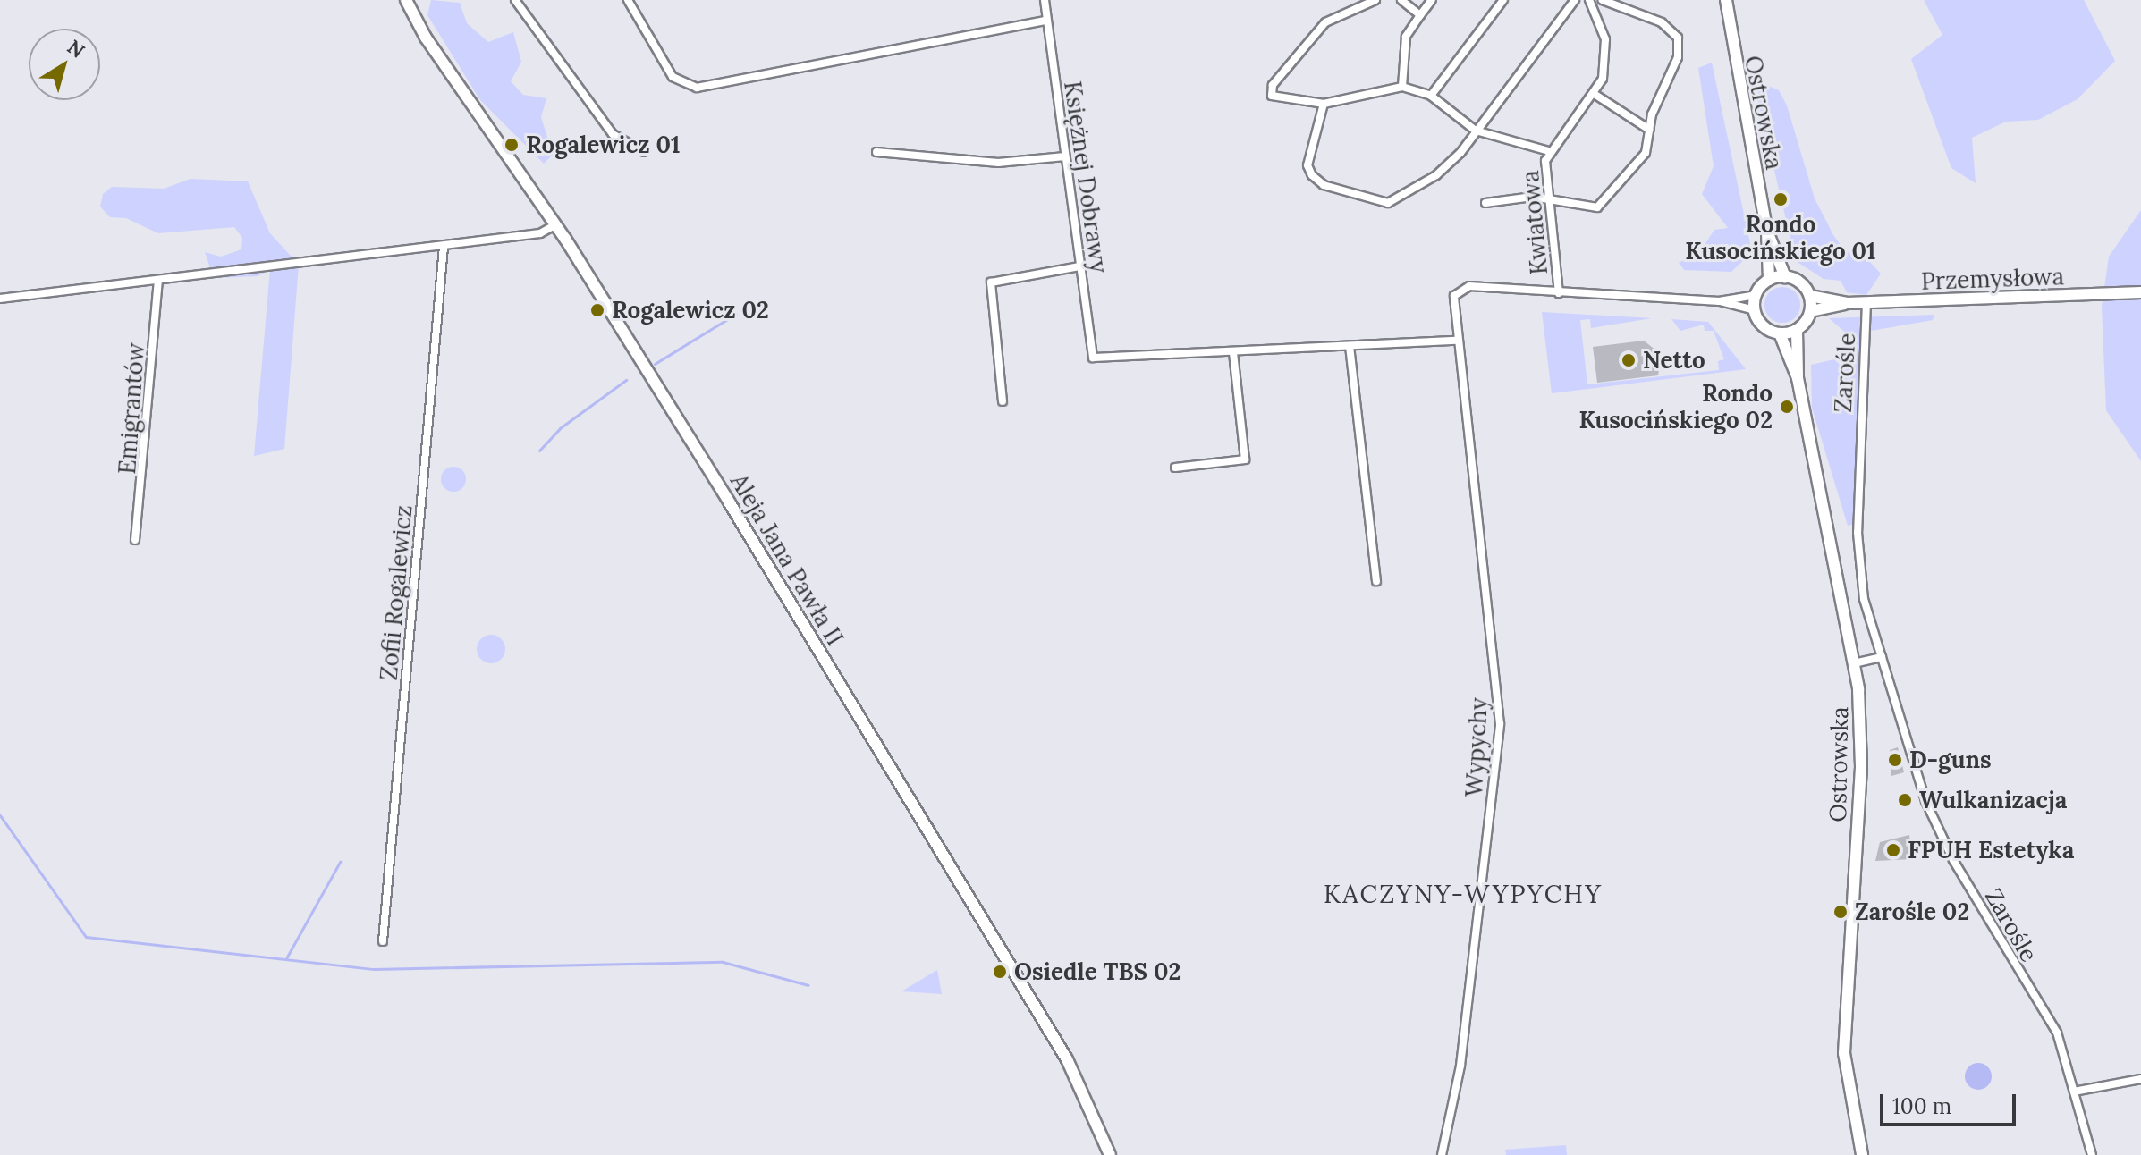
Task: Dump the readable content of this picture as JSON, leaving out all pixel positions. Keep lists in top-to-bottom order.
{
  "streets": {
    "street": [
      "Ostrowska",
      "Księżnej Dobrawy",
      "Kwiatowa",
      "Przemysłowa",
      "Zarośle",
      "Emigrantów",
      "Aleja Jana Pawła II",
      "Zofii Rogalewicz",
      "Wypychy"
    ]
  },
  "crossings": [
    ["Ostrowska", "Przemysłowa"],
    ["Kwiatowa", "Wypychy"],
    ["Przemysłowa", "Zarośle"]
  ],
  "districts": ["KACZYNY-WYPYCHY"],
  "places": [
    "Rogalewicz 01",
    "Rondo Kusocińskiego 01",
    "Rogalewicz 02",
    "Netto",
    "Rondo Kusocińskiego 02",
    "D-guns",
    "Wulkanizacja",
    "FPUH Estetyka",
    "Zarośle 02",
    "Osiedle TBS 02"
  ],
  "scale_bar": "100 m",
  "north": "top right"
}
